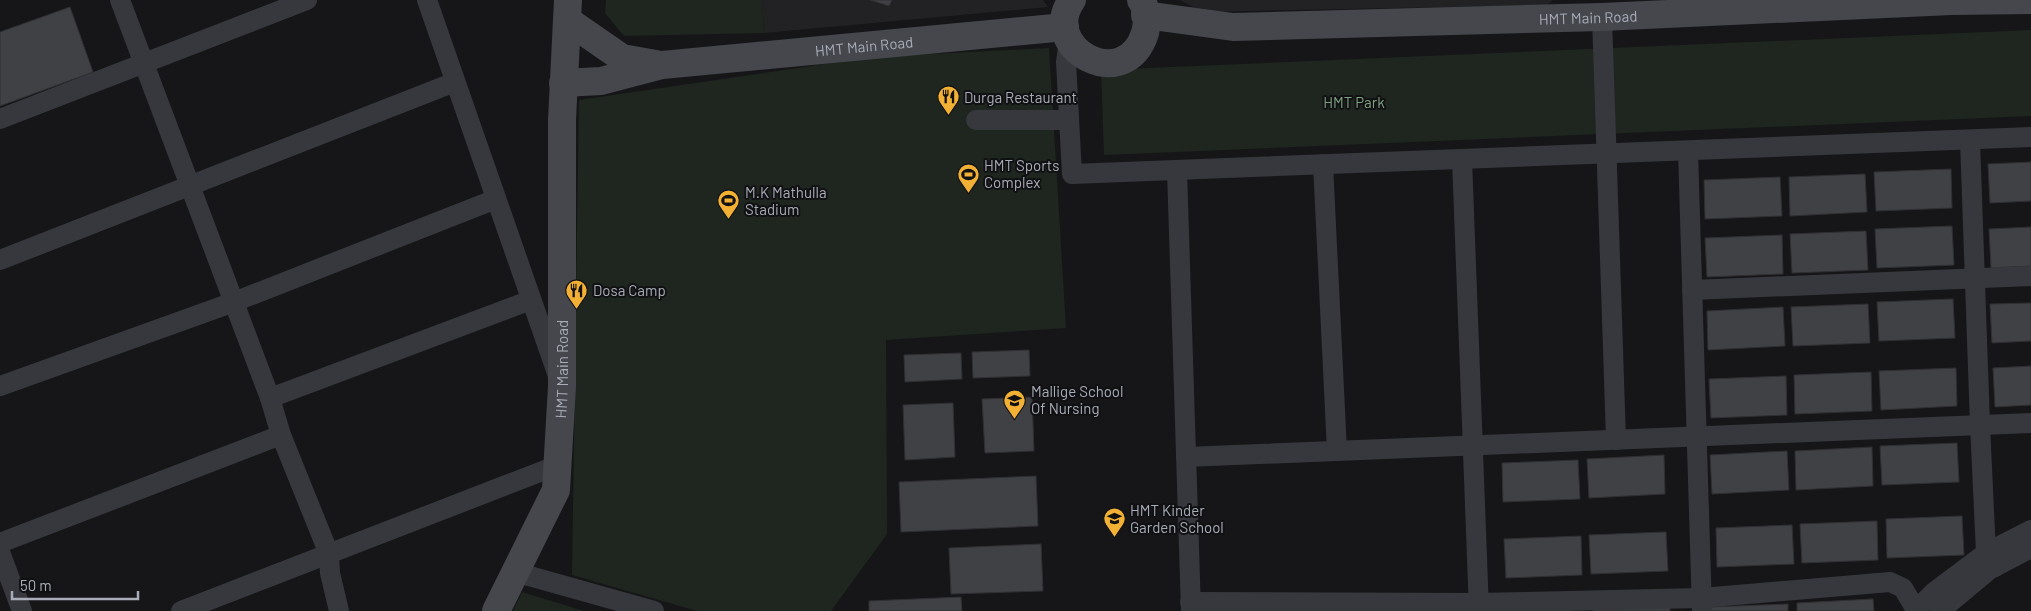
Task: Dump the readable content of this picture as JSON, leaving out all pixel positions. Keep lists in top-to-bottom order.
{
  "streets": {
    "street": ["HMT Main Road"]
  },
  "parks": ["HMT Park"],
  "places": {
    "restaurant": ["Durga Restaurant", "Dosa Camp"],
    "sports": ["HMT Sports Complex", "M.K Mathulla Stadium"],
    "school or university": ["Mallige School Of Nursing", "HMT Kinder Garden School"]
  },
  "scale_bar": "50 m"
}
